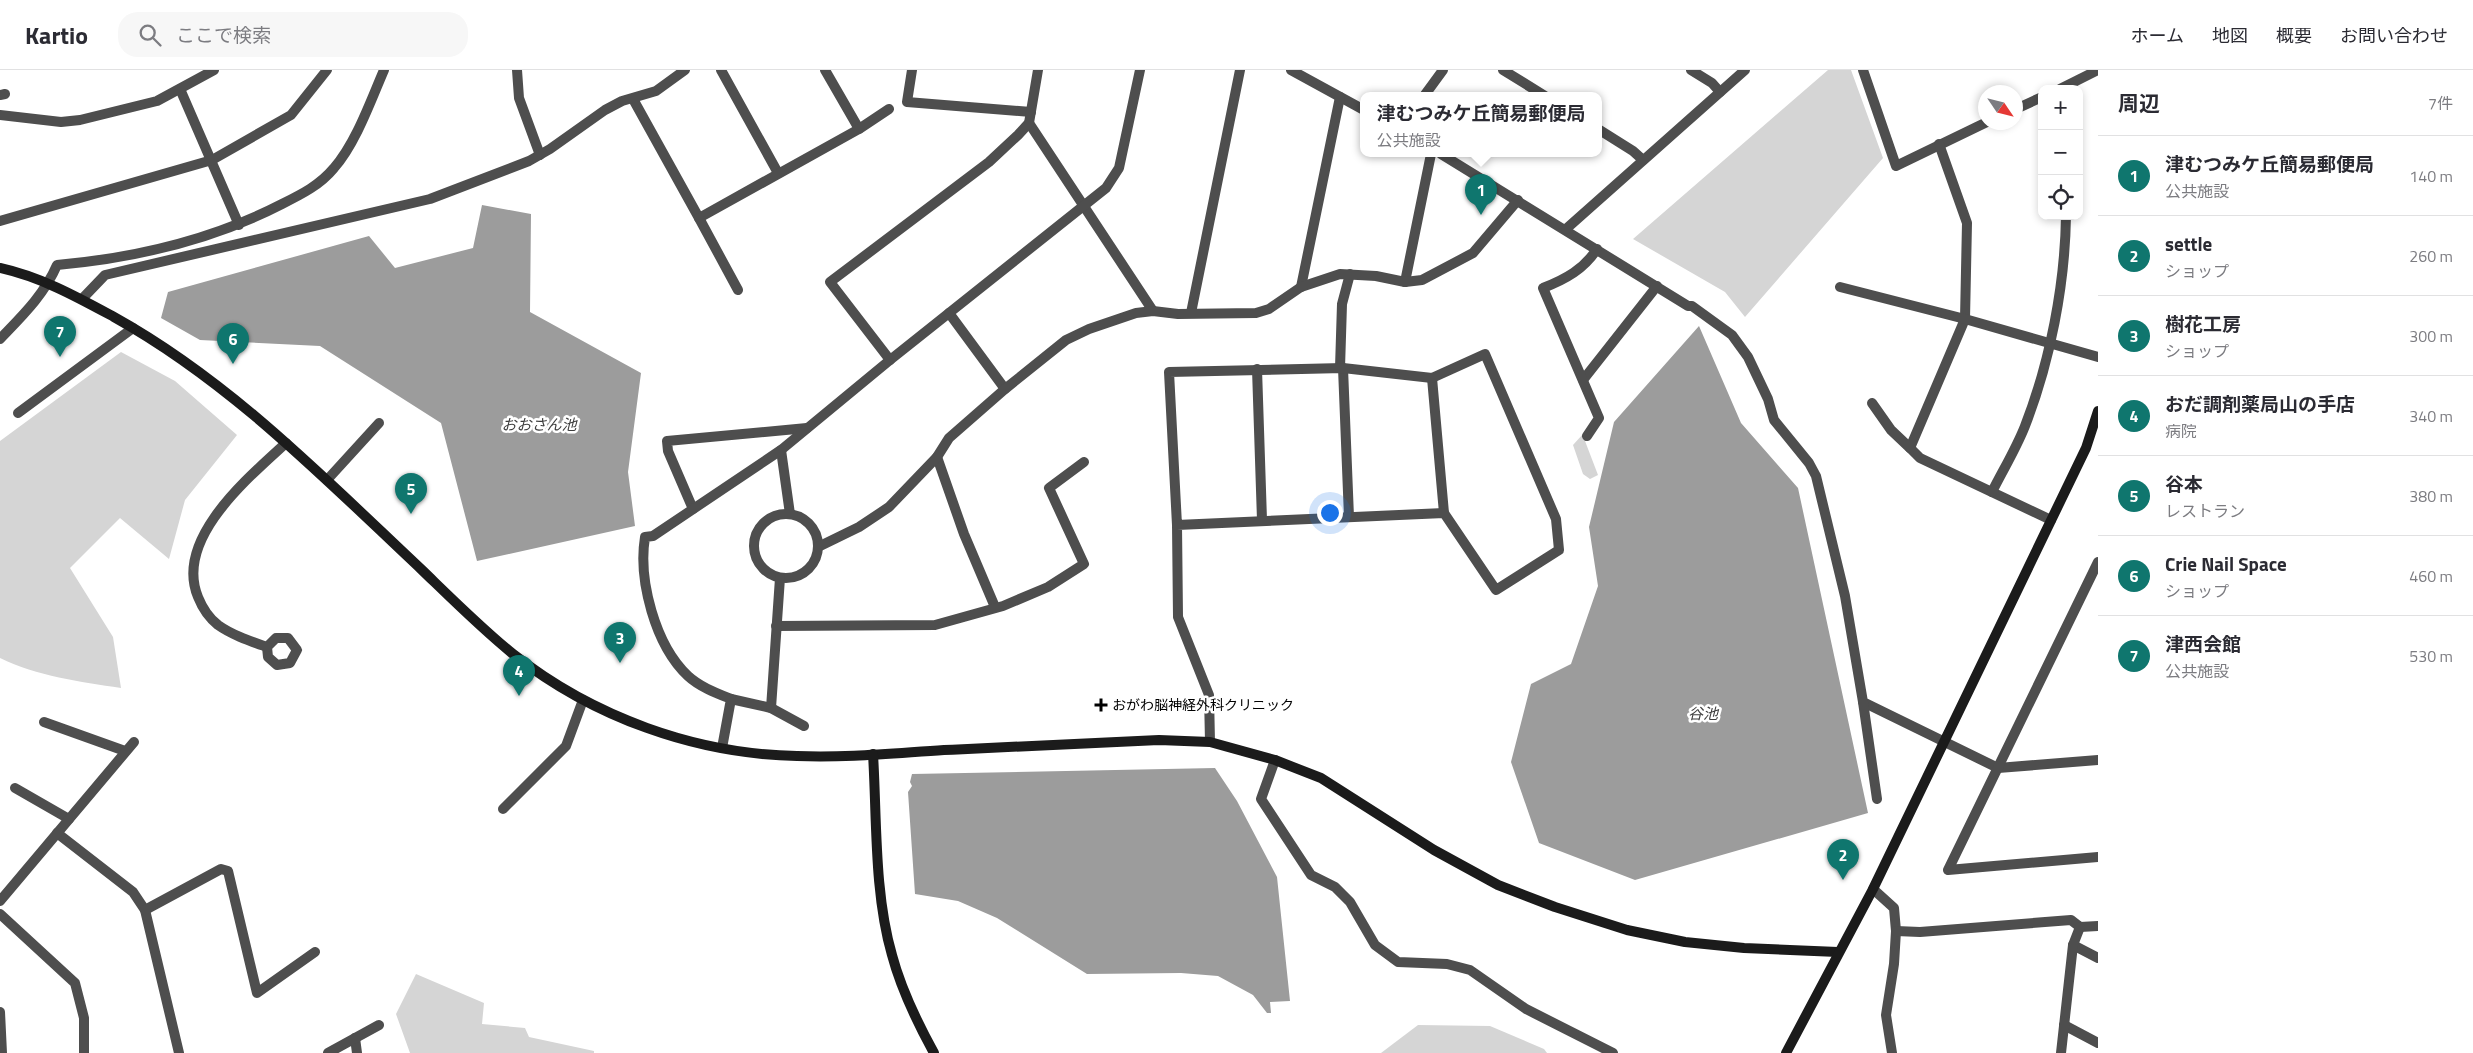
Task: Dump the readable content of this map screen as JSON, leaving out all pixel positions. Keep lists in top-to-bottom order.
{
  "water": ["おおさん池", "谷池"],
  "places": {
    "health": ["おがわ脳神経外科クリニック"]
  },
  "north": "bottom right",
  "page": {
    "header": "Kartio",
    "search": "ここで検索",
    "nav": [
      "ホーム",
      "地図",
      "概要",
      "お問い合わせ"
    ],
    "heading": ["周辺", "7件"],
    "map_buttons": ["+", "−"],
    "popup": ["津むつみケ丘簡易郵便局", "公共施設"],
    "list": [
      {
        "mark": "1",
        "name": "津むつみケ丘簡易郵便局",
        "note": "公共施設",
        "value": "140 m"
      },
      {
        "mark": "2",
        "name": "settle",
        "note": "ショップ",
        "value": "260 m"
      },
      {
        "mark": "3",
        "name": "樹花工房",
        "note": "ショップ",
        "value": "300 m"
      },
      {
        "mark": "4",
        "name": "おだ調剤薬局山の手店",
        "note": "病院",
        "value": "340 m"
      },
      {
        "mark": "5",
        "name": "谷本",
        "note": "レストラン",
        "value": "380 m"
      },
      {
        "mark": "6",
        "name": "Crie Nail Space",
        "note": "ショップ",
        "value": "460 m"
      },
      {
        "mark": "7",
        "name": "津西会館",
        "note": "公共施設",
        "value": "530 m"
      }
    ],
    "pins": [
      "1",
      "7",
      "6",
      "5",
      "3",
      "4",
      "2"
    ]
  }
}
